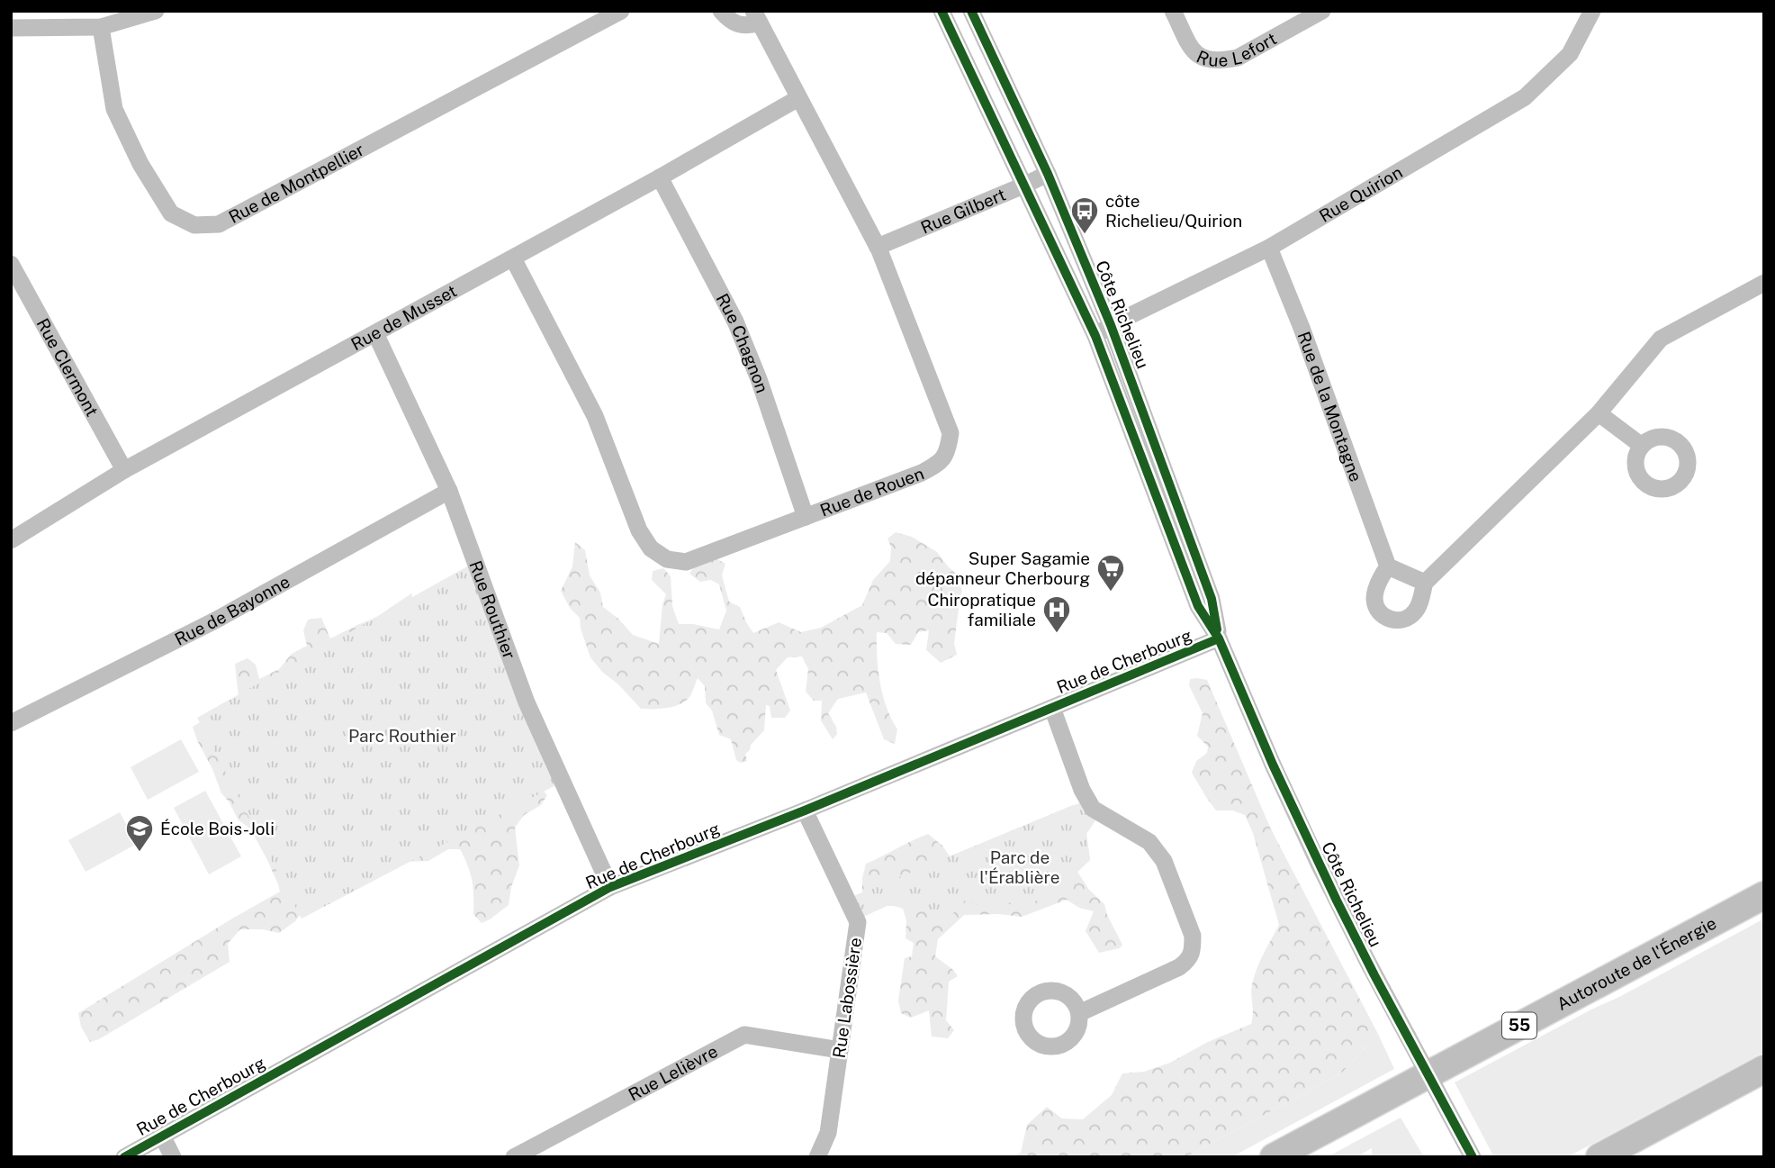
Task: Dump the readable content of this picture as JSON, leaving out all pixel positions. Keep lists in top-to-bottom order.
{
  "streets": {
    "highway": ["Autoroute de l'Énergie", "55"],
    "street": [
      "Rue Lefort",
      "Rue de Montpellier",
      "Rue Quirion",
      "Rue Gilbert",
      "Côte Richelieu",
      "Rue de Musset",
      "Rue Chagnon",
      "Rue Clermont",
      "Rue de la Montagne",
      "Rue de Rouen",
      "Rue de Bayonne",
      "Rue Routhier",
      "Rue de Cherbourg",
      "Rue Labossière",
      "Rue Lelièvre"
    ]
  },
  "crossings": [
    ["Rue Quirion", "Côte Richelieu"],
    ["Rue Quirion", "Rue de la Montagne"],
    ["Rue Gilbert", "Côte Richelieu"],
    ["Rue Gilbert", "Rue de Rouen"],
    ["Côte Richelieu", "Rue de Cherbourg"],
    ["Rue de Musset", "Rue Chagnon"],
    ["Rue de Musset", "Rue Clermont"],
    ["Rue de Musset", "Rue de Rouen"],
    ["Rue de Musset", "Rue Routhier"],
    ["Rue Chagnon", "Rue de Rouen"],
    ["Rue de Bayonne", "Rue Routhier"],
    ["Rue Routhier", "Rue de Cherbourg"],
    ["Rue de Cherbourg", "Rue Labossière"],
    ["Rue Labossière", "Rue Lelièvre"]
  ],
  "parks": ["Parc Routhier", "Parc de l'Érablière"],
  "places": {
    "bus stop": ["côte Richelieu/Quirion"],
    "supermarket": ["Super Sagamie dépanneur Cherbourg"],
    "hospital": ["Chiropratique familiale"],
    "school or university": ["École Bois-Joli"]
  }
}
